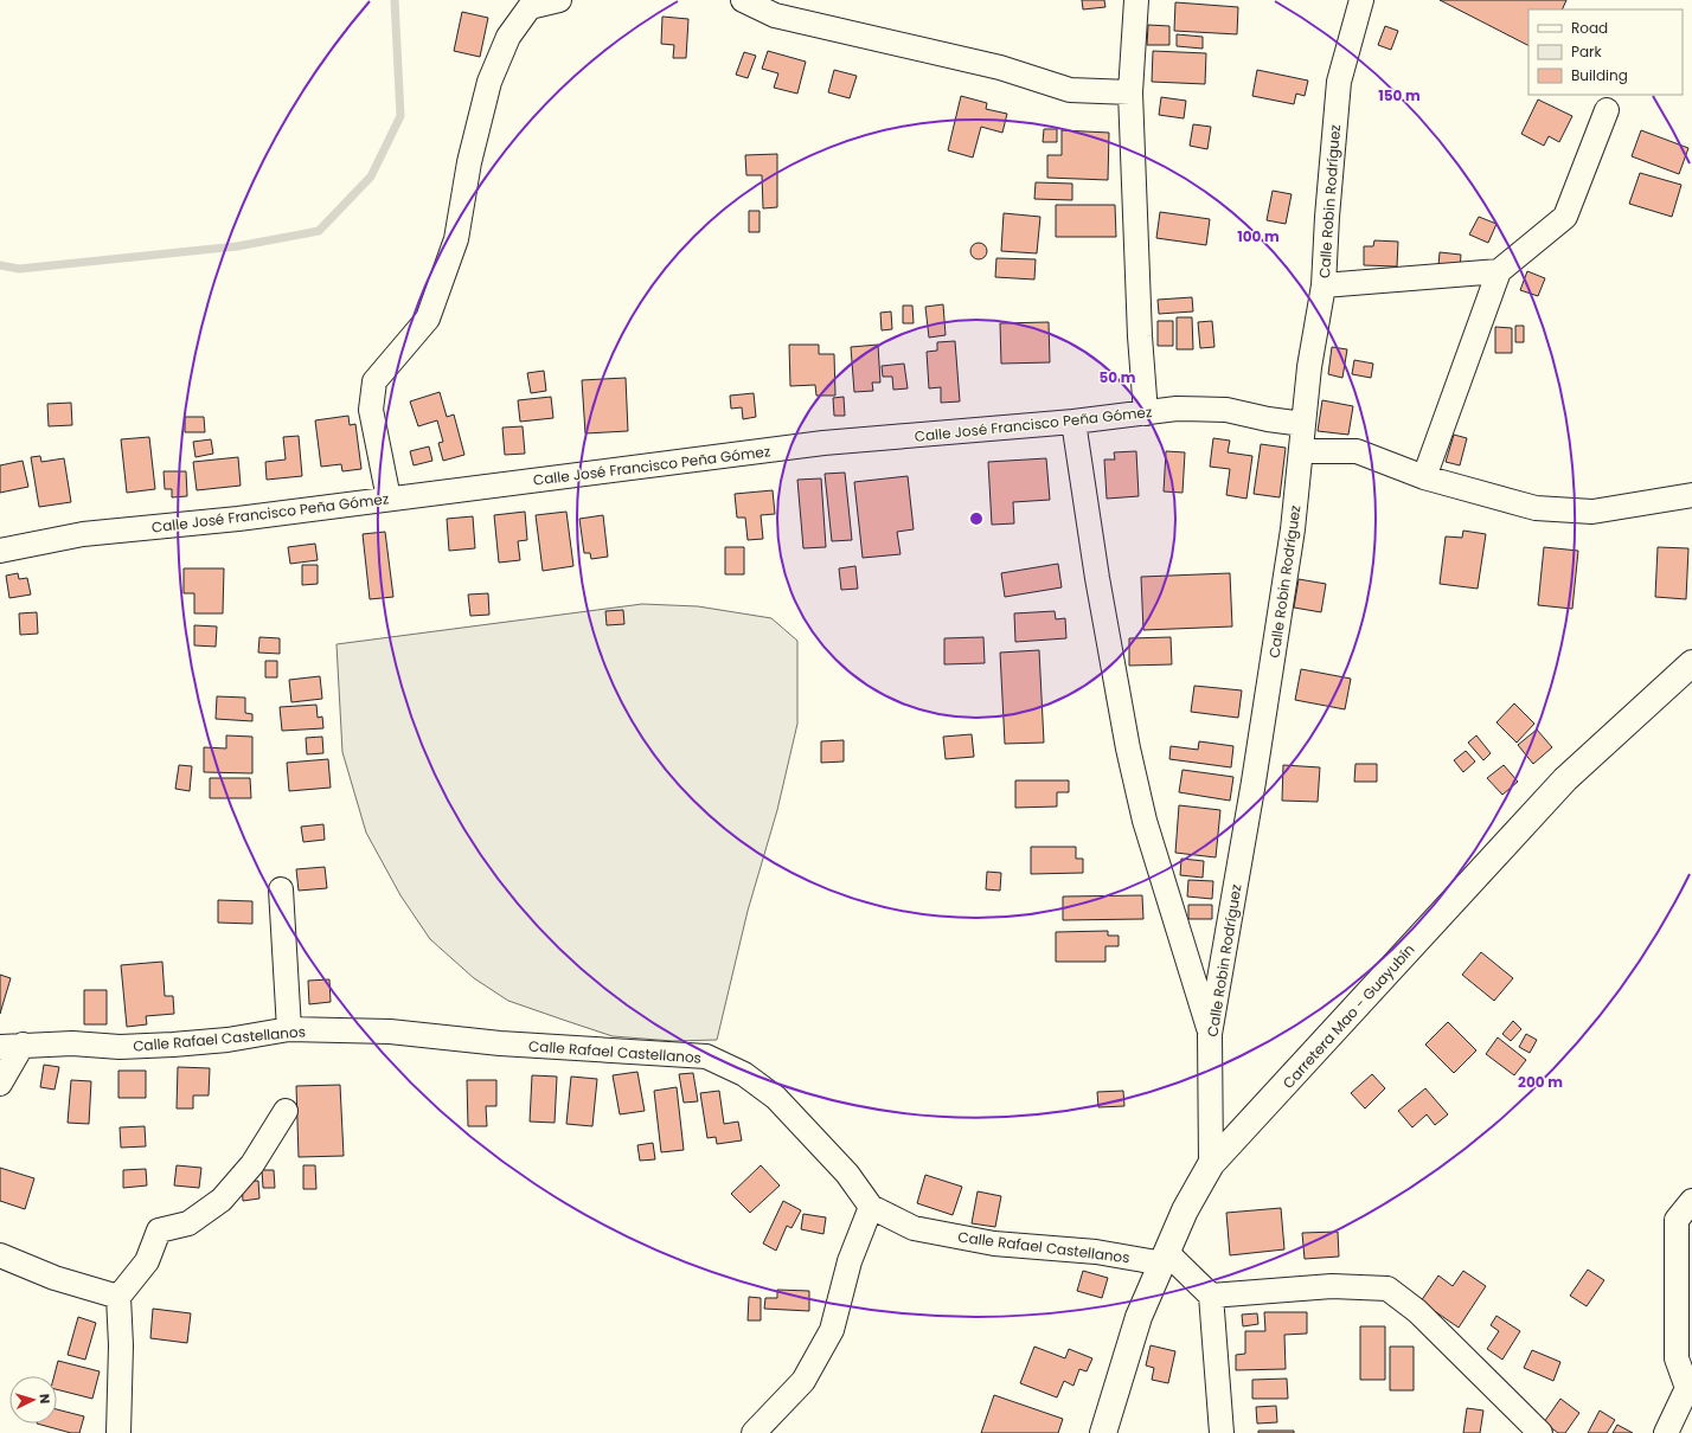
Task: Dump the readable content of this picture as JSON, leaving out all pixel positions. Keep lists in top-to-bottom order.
{
  "streets": {
    "main road": ["Carretera Mao - Guayubín"],
    "street": ["Calle Robin Rodríguez", "Calle José Francisco Peña Gómez", "Calle Rafael Castellanos"]
  },
  "crossings": [
    ["Calle Robin Rodríguez", "Calle José Francisco Peña Gómez"],
    ["Calle Robin Rodríguez", "Carretera Mao - Guayubín"],
    ["Carretera Mao - Guayubín", "Calle Rafael Castellanos"]
  ],
  "legend": ["Road", "Park", "Building"],
  "north": "right",
  "rings": [
    "150 m",
    "100 m",
    "50 m",
    "200 m"
  ]
}
